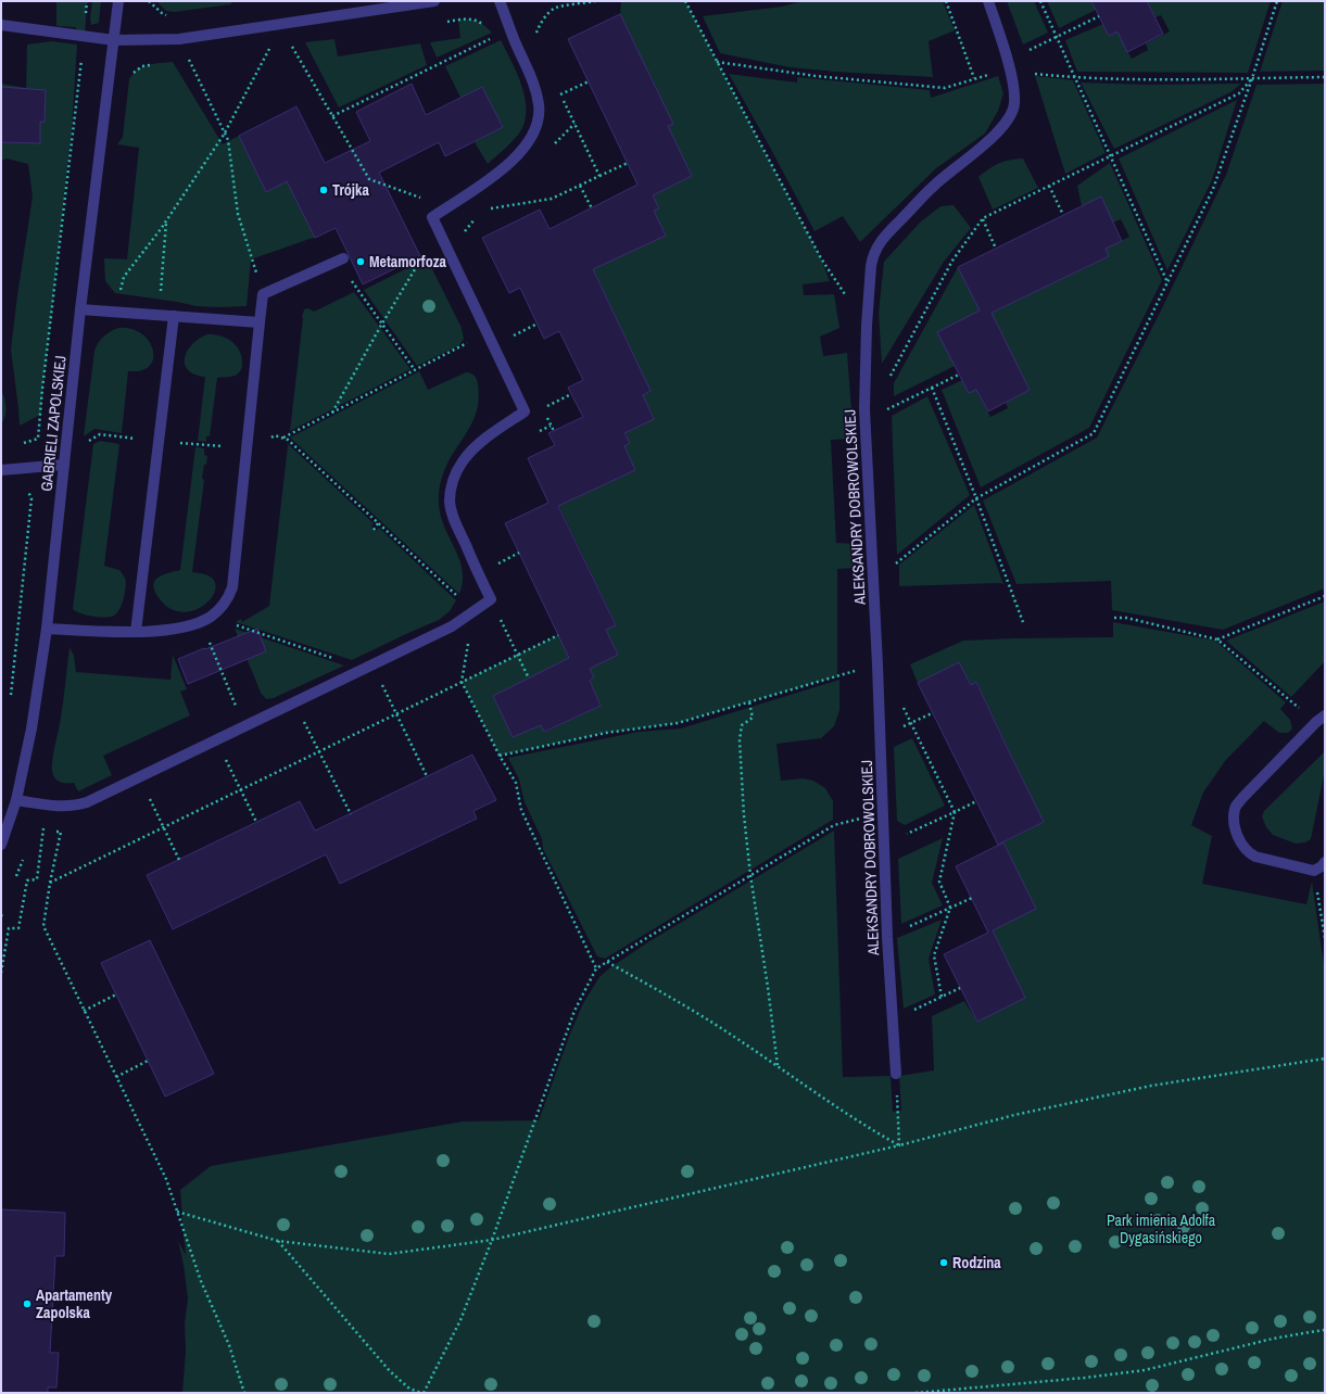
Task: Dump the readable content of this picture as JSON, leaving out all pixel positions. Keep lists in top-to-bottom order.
{
  "streets": {
    "street": ["GABRIELI ZAPOLSKIEJ", "ALEKSANDRY DOBROWOLSKIEJ"]
  },
  "parks": ["Park imienia Adolfa Dygasińskiego"],
  "places": [
    "Trójka",
    "Metamorfoza",
    "Rodzina",
    "Apartamenty Zapolska"
  ]
}
